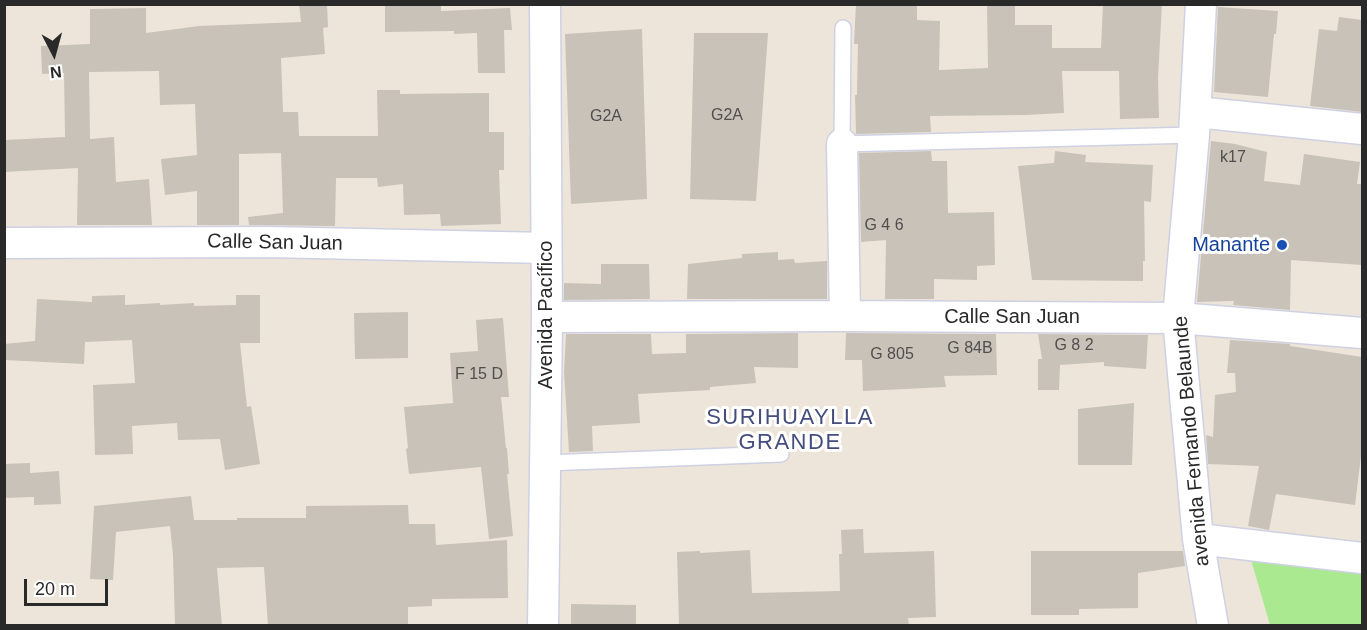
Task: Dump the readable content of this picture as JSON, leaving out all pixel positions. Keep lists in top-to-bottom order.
{
  "streets": {
    "street": ["Calle San Juan", "Avenida Pacífico", "avenida Fernando Belaunde"]
  },
  "crossings": [
    ["Calle San Juan", "Avenida Pacífico"],
    ["Calle San Juan", "avenida Fernando Belaunde"]
  ],
  "districts": ["SURIHUAYLLA GRANDE"],
  "places": ["Manante"],
  "house_numbers": [
    "G2A",
    "G2A",
    "k17",
    "G 4 6",
    "G 8 2",
    "G 84B",
    "G 805",
    "F 15 D"
  ],
  "scale_bar": "20 m",
  "north": "bottom"
}
